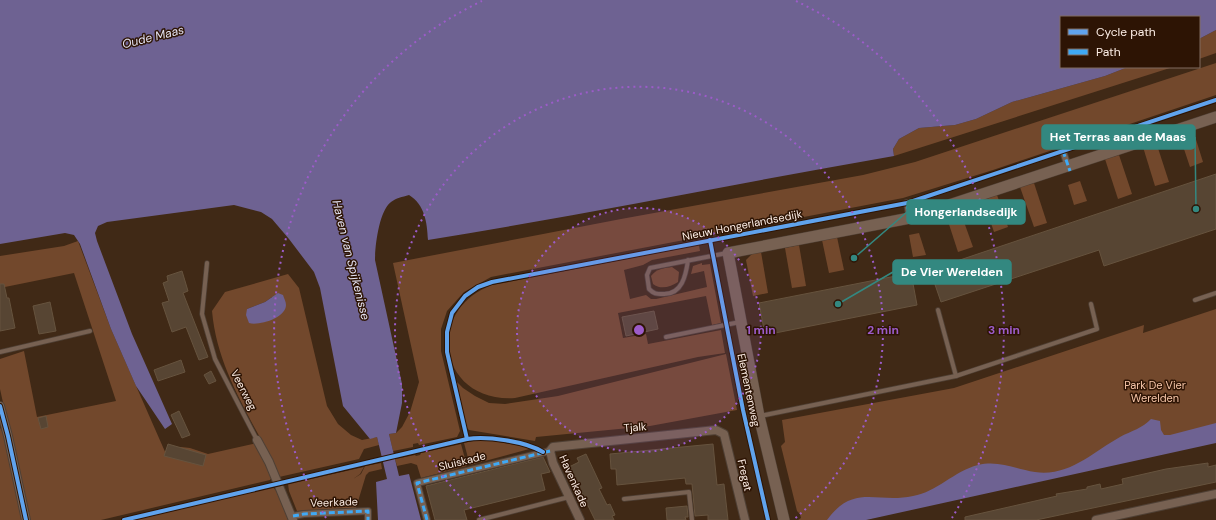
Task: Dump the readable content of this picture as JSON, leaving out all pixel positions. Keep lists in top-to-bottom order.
{
  "streets": {
    "street": [
      "Veerweg",
      "Elementenweg",
      "Tjalk",
      "Sluiskade",
      "Fregat",
      "Havenkade",
      "Veerkade"
    ],
    "cycle path": ["Nieuw Hongerlandsedijk"]
  },
  "crossings": [
    ["Veerweg", "Veerkade"],
    ["Tjalk", "Sluiskade"],
    ["Tjalk", "Fregat"],
    ["Tjalk", "Havenkade"],
    ["Sluiskade", "Havenkade"]
  ],
  "water": ["Oude Maas", "Haven van Spijkenisse"],
  "parks": ["Park De Vier Werelden"],
  "places": ["Het Terras aan de Maas", "Hongerlandsedijk", "De Vier Werelden"],
  "legend": ["Cycle path", "Path"],
  "rings": ["1 min", "2 min", "3 min"]
}
